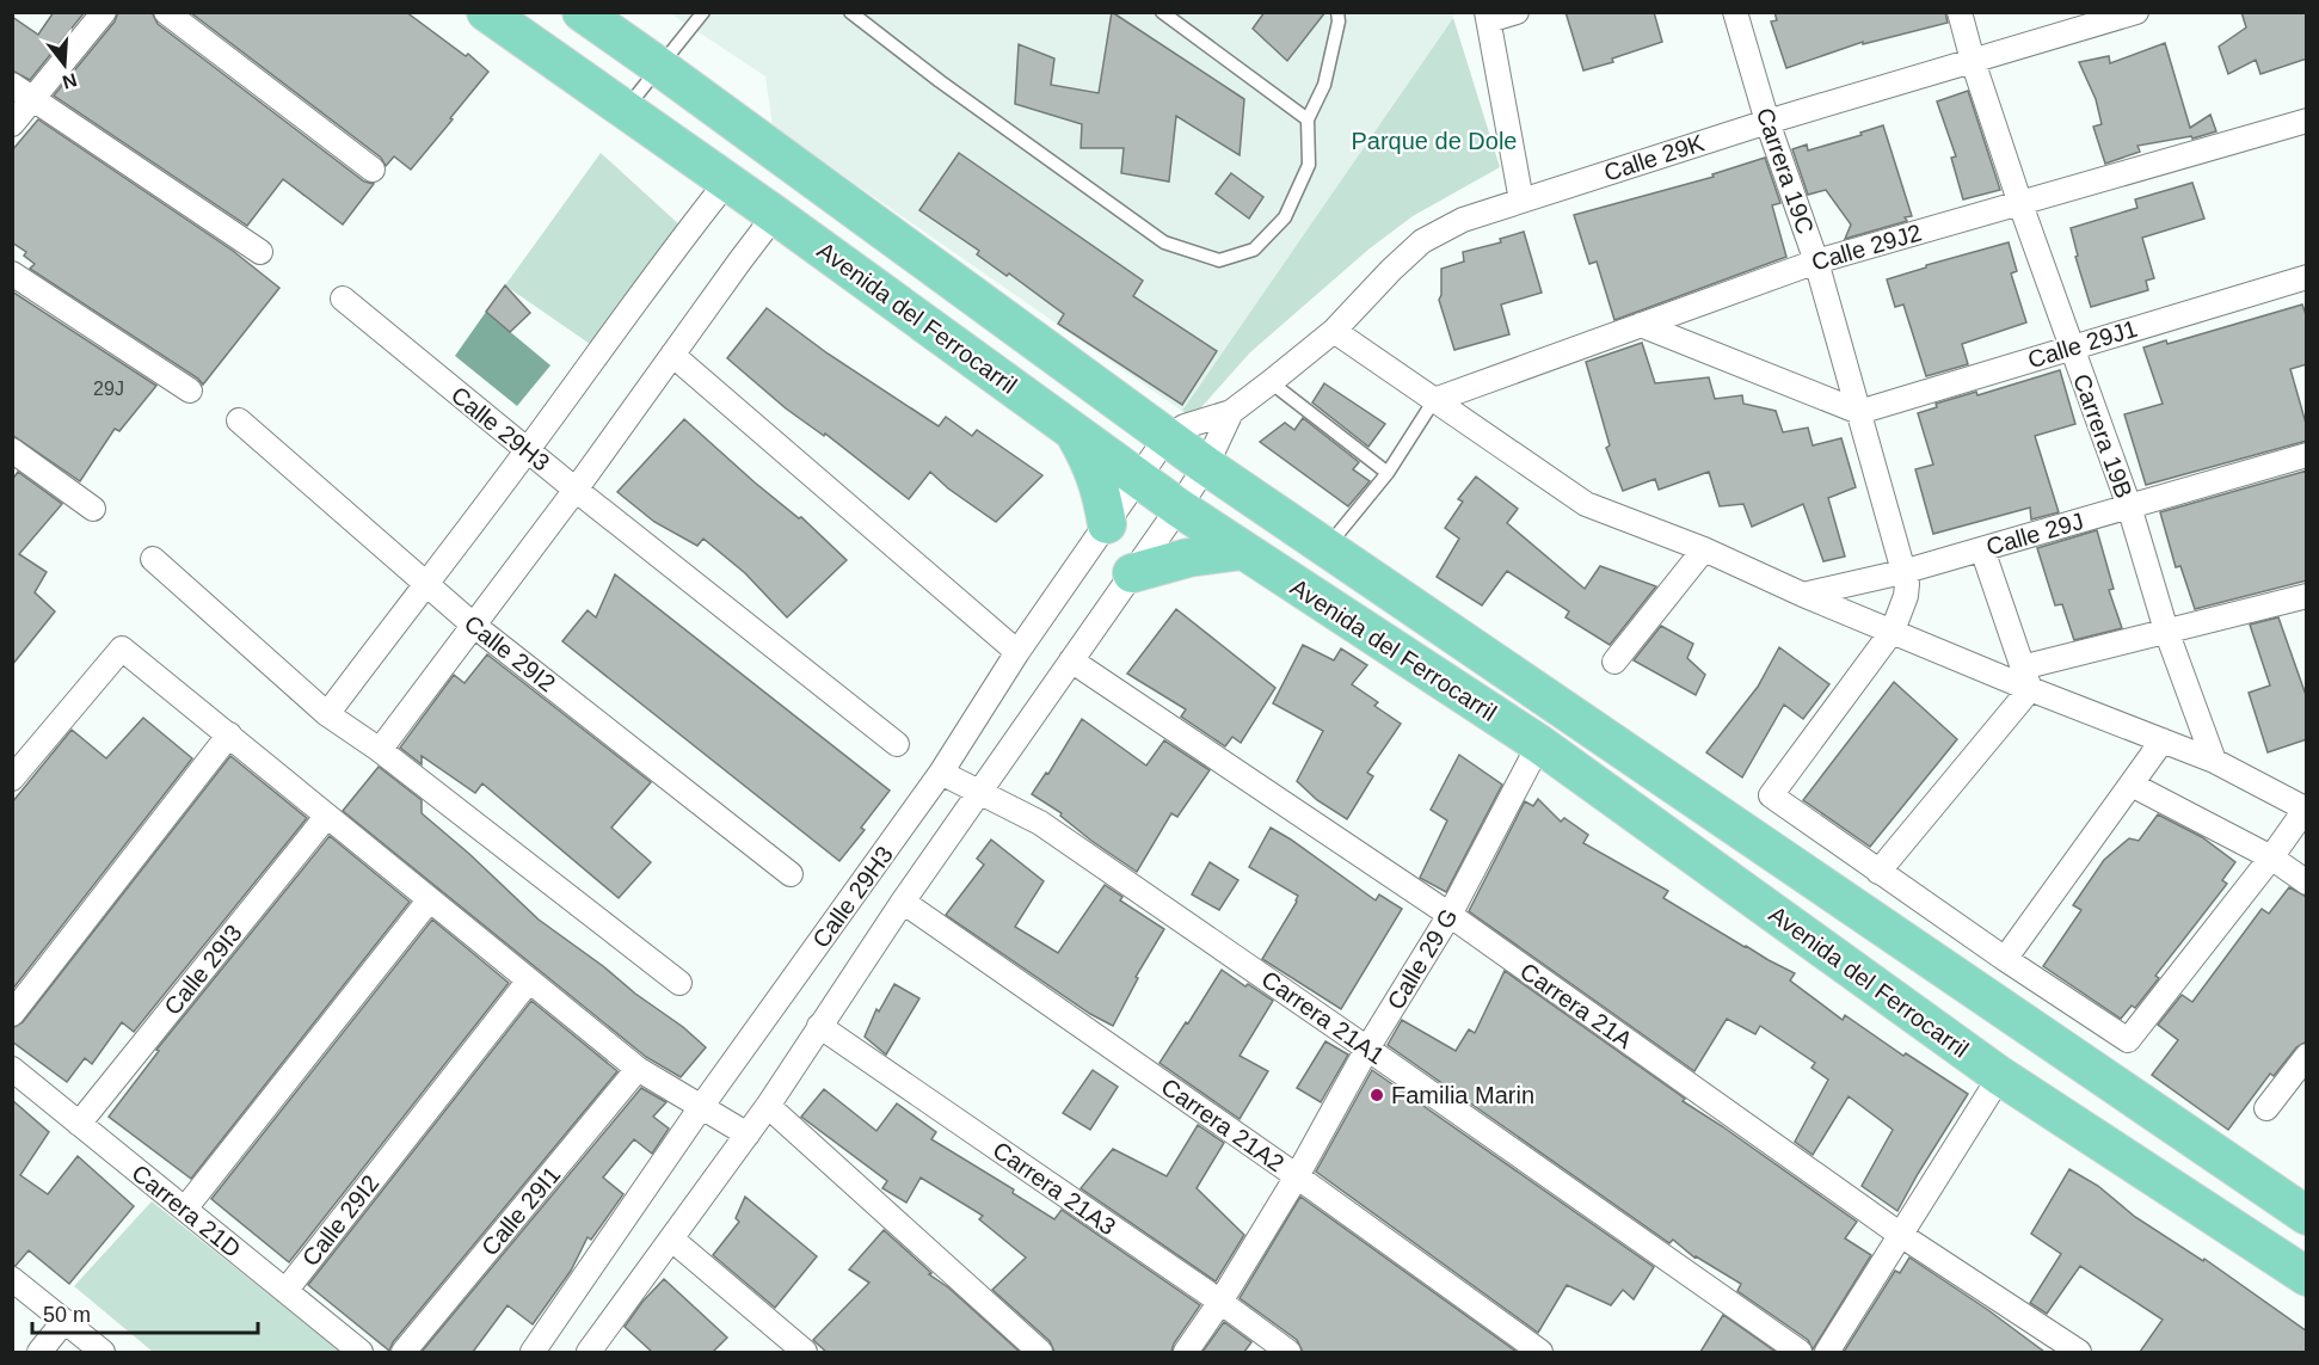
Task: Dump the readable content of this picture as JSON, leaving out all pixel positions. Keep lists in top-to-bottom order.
{
  "streets": {
    "main road": ["Avenida del Ferrocarril"],
    "street": [
      "Calle 29K",
      "Carrera 19C",
      "Calle 29J2",
      "Calle 29J1",
      "Calle 29H3",
      "Carrera 19B",
      "Calle 29J",
      "Calle 29I2",
      "Calle 29 G",
      "Calle 29I3",
      "Carrera 21A",
      "Carrera 21A1",
      "Carrera 21A2",
      "Carrera 21A3",
      "Carrera 21D",
      "Calle 29I1"
    ]
  },
  "crossings": [
    ["Calle 29K", "Carrera 19C"],
    ["Calle 29K", "Avenida del Ferrocarril"],
    ["Calle 29K", "Calle 29H3"],
    ["Calle 29K", "Carrera 19B"],
    ["Carrera 19C", "Calle 29J2"],
    ["Carrera 19C", "Calle 29J1"],
    ["Carrera 19C", "Calle 29J"],
    ["Calle 29J2", "Carrera 19B"],
    ["Avenida del Ferrocarril", "Calle 29H3"],
    ["Avenida del Ferrocarril", "Calle 29 G"],
    ["Calle 29J1", "Carrera 19B"],
    ["Calle 29H3", "Carrera 21A"],
    ["Calle 29H3", "Carrera 21A1"],
    ["Calle 29H3", "Carrera 21A2"],
    ["Calle 29H3", "Carrera 21A3"],
    ["Carrera 19B", "Calle 29J"],
    ["Calle 29I2", "Carrera 21D"],
    ["Calle 29 G", "Carrera 21A"],
    ["Calle 29 G", "Carrera 21A1"],
    ["Calle 29 G", "Carrera 21A2"],
    ["Calle 29 G", "Carrera 21A3"],
    ["Calle 29I3", "Carrera 21D"]
  ],
  "parks": ["Parque de Dole"],
  "places": ["Familia Marin"],
  "house_numbers": ["29J"],
  "scale_bar": "50 m",
  "north": "bottom"
}
